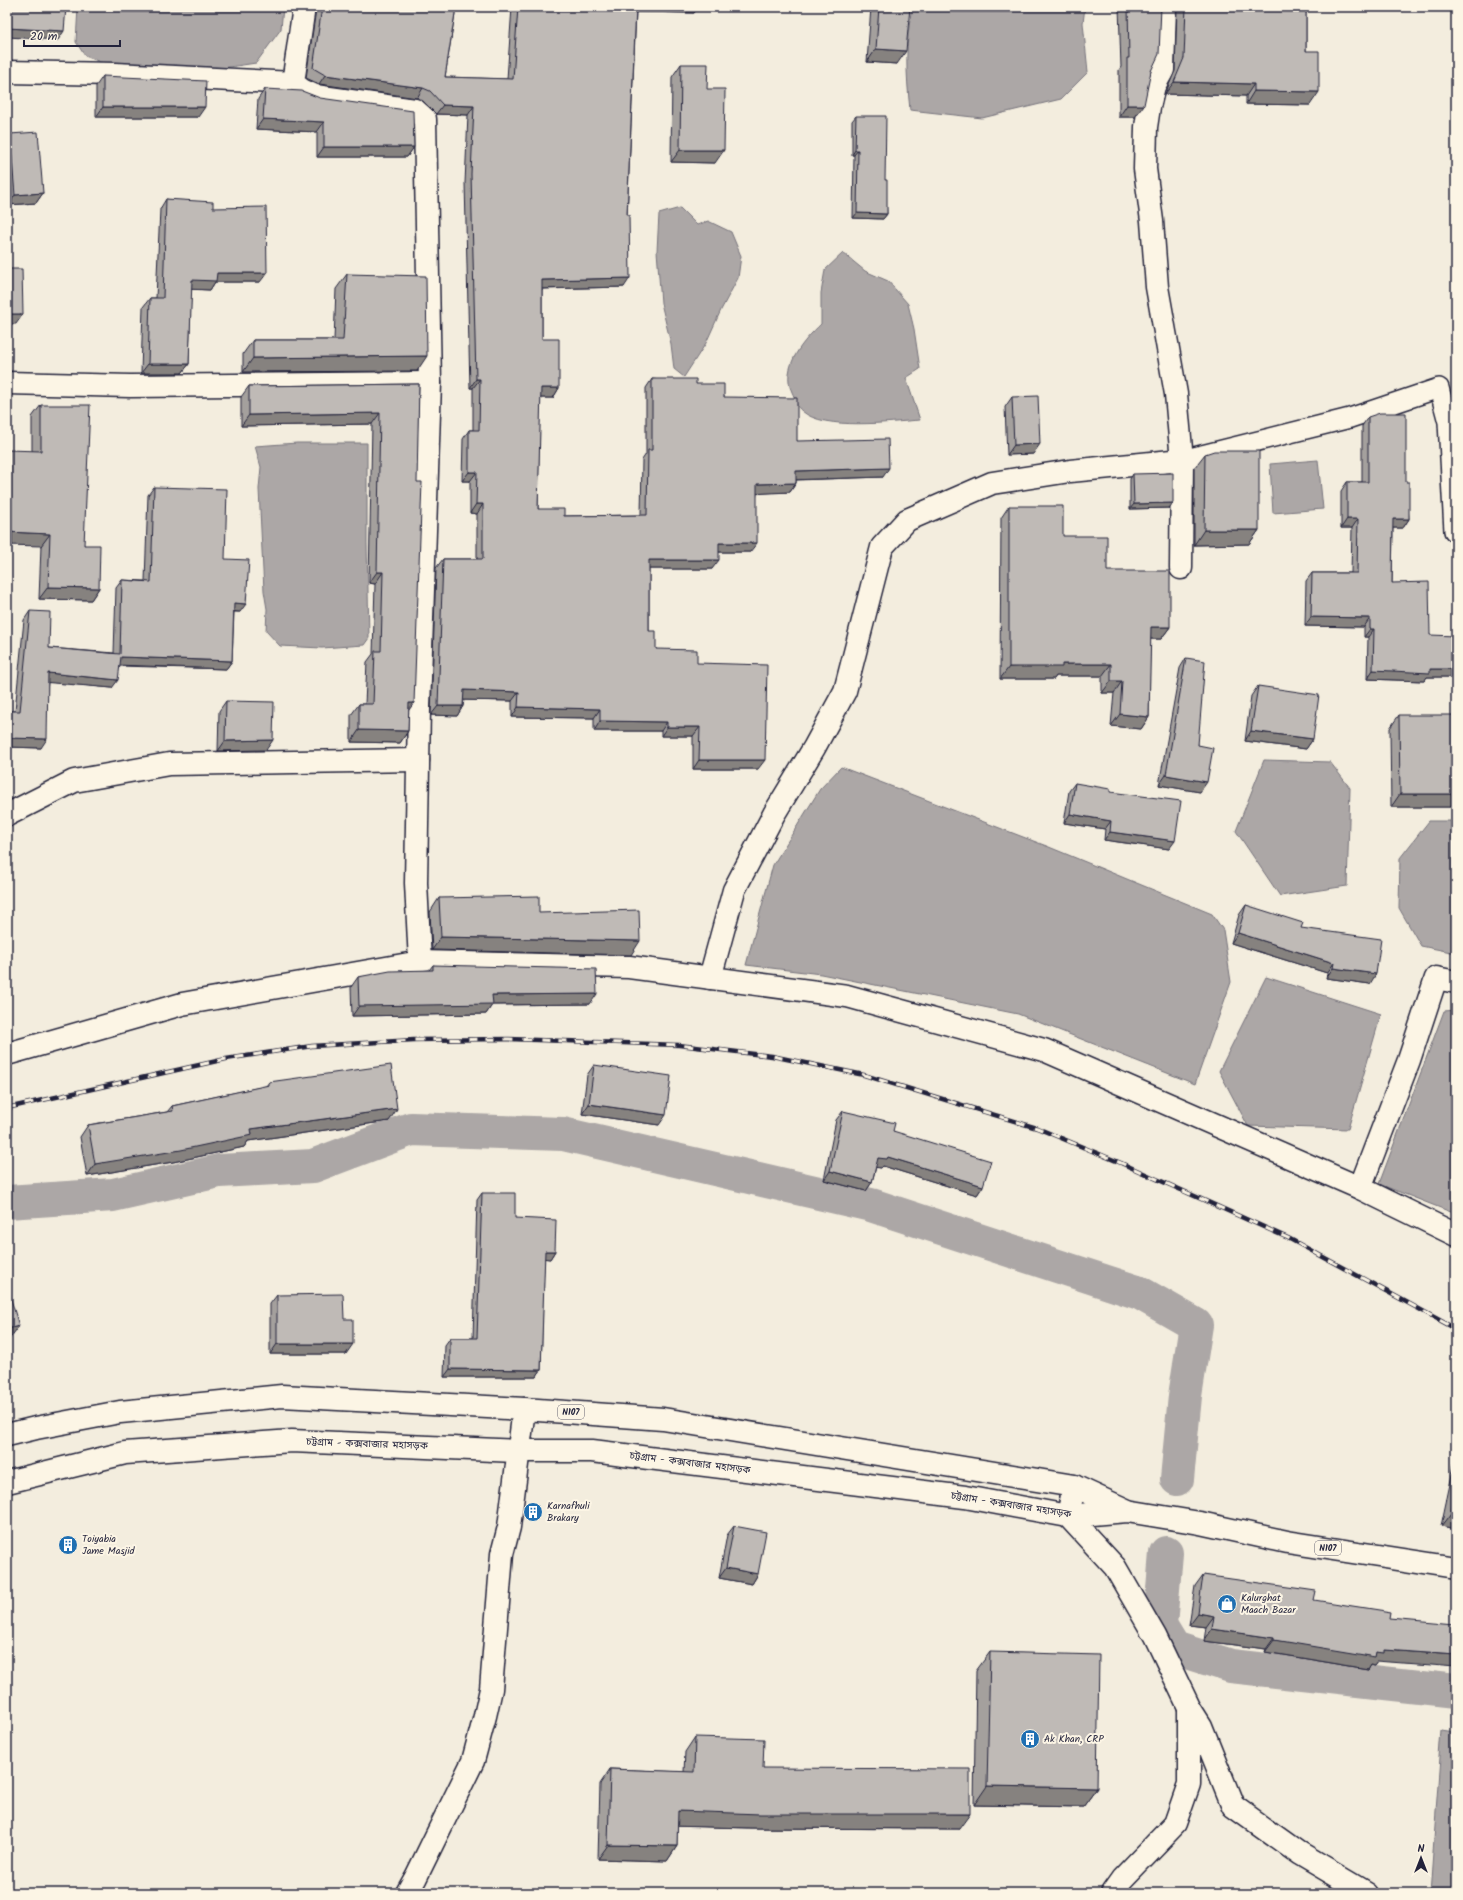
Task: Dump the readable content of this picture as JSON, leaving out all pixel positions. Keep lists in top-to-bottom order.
{
  "streets": {
    "main road": ["N107", "চট্টগ্রাম - কক্সবাজার মহাসড়ক"]
  },
  "crossings": [
    ["N107", "চট্টগ্রাম - কক্সবাজার মহাসড়ক"]
  ],
  "places": {
    "building": ["Karnafhuli Brakary", "Toiyabia Jame Masjid", "Ak Khan, CRP"],
    "shop": ["Kalurghat Maach Bazar"]
  },
  "scale_bar": "20 m",
  "north": "top"
}
